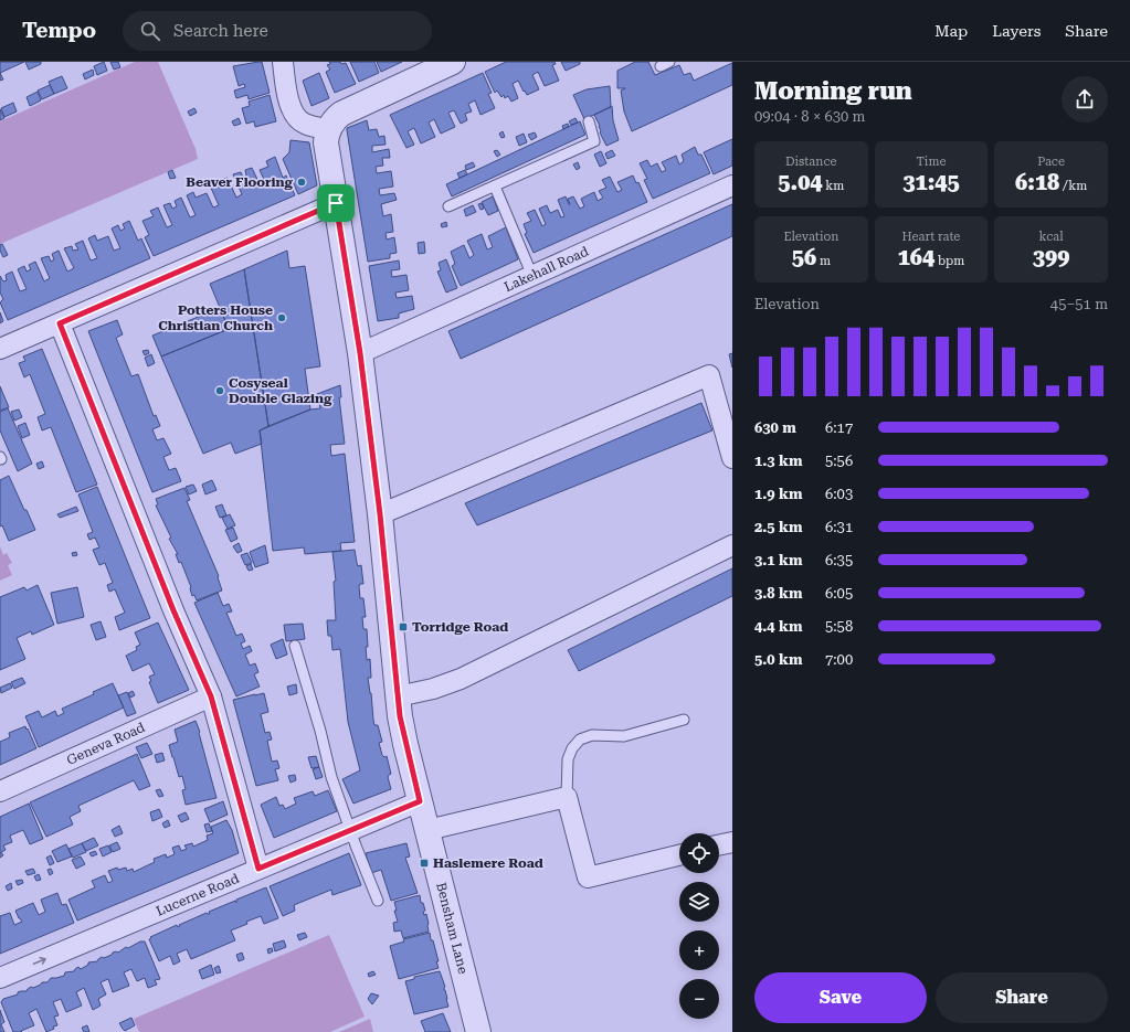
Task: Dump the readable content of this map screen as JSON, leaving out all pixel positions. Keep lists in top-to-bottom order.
{
  "streets": {
    "street": [
      "Lakehall Road",
      "Geneva Road",
      "Lucerne Road",
      "Bensham Lane"
    ]
  },
  "crossings": [
    ["Lakehall Road", "Bensham Lane"],
    ["Lucerne Road", "Bensham Lane"]
  ],
  "one_way": ["Lucerne Road"],
  "places": {
    "other": ["Beaver Flooring", "Potters House Christian Church", "Cosyseal Double Glazing"],
    "transit": ["Torridge Road", "Haslemere Road"]
  },
  "page": {
    "header": "Tempo",
    "search": "Search here",
    "nav": ["Map", "Layers", "Share"],
    "heading": ["Morning run", "09:04 · 8 × 630 m"],
    "stats": [
      ["Distance", "5.04 km"],
      ["Time", "31:45"],
      ["Pace", "6:18 /km"],
      ["Elevation", "56 m"],
      ["Heart rate", "164 bpm"],
      ["kcal", "399"]
    ],
    "chart": ["Elevation", "45–51 m"],
    "list": [
      {
        "name": "630 m",
        "note": "6:17"
      },
      {
        "name": "1.3 km",
        "note": "5:56"
      },
      {
        "name": "1.9 km",
        "note": "6:03"
      },
      {
        "name": "2.5 km",
        "note": "6:31"
      },
      {
        "name": "3.1 km",
        "note": "6:35"
      },
      {
        "name": "3.8 km",
        "note": "6:05"
      },
      {
        "name": "4.4 km",
        "note": "5:58"
      },
      {
        "name": "5.0 km",
        "note": "7:00"
      }
    ],
    "map_buttons": ["+", "−"],
    "buttons": ["Save", "Share"]
  }
}
